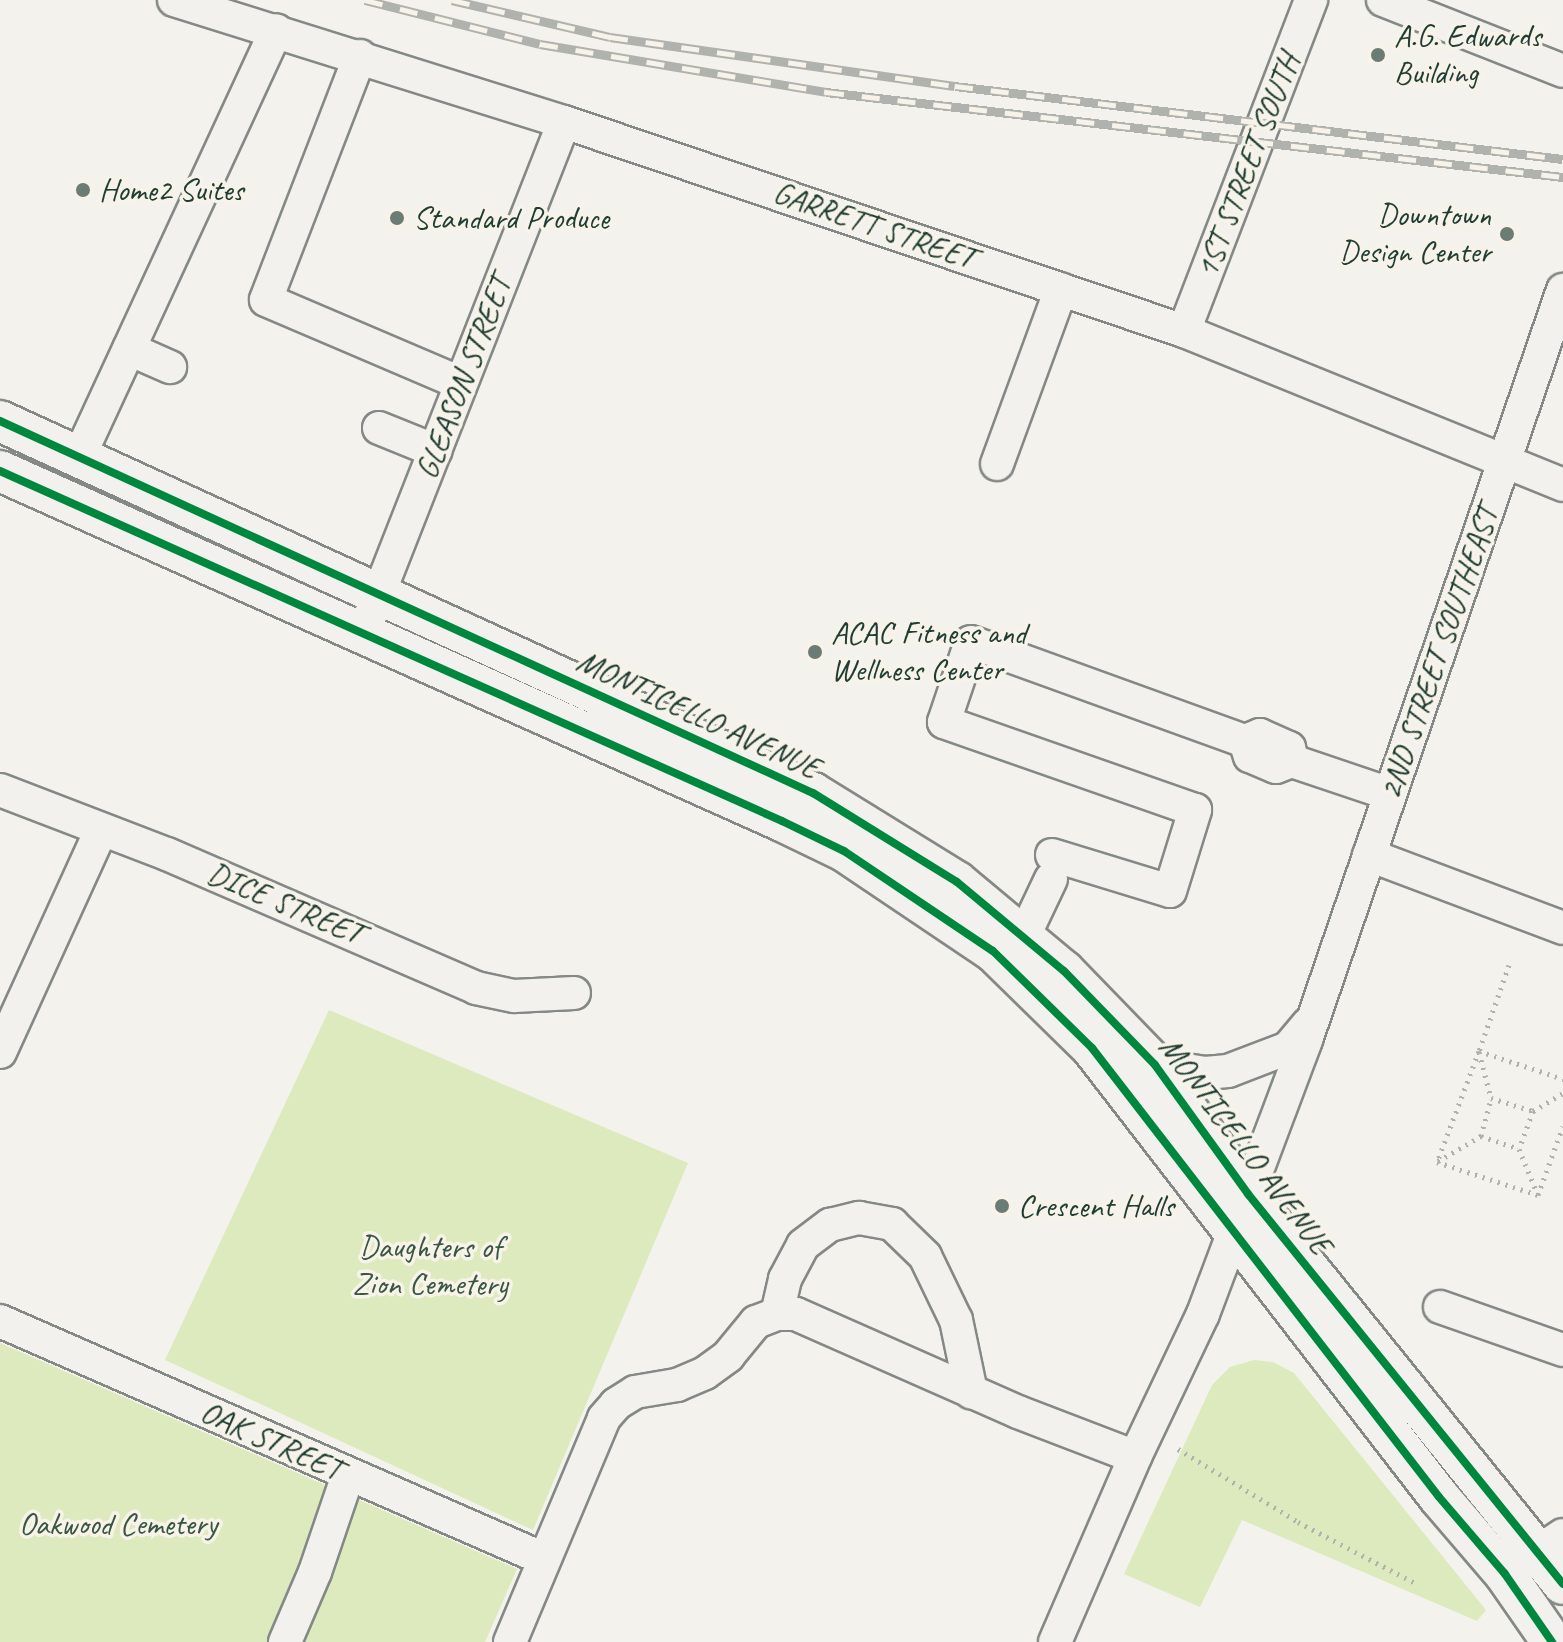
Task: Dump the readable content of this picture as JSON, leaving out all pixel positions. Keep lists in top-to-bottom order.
{
  "streets": {
    "main road": ["MONTICELLO AVENUE"],
    "street": [
      "1ST STREET SOUTH",
      "GARRETT STREET",
      "GLEASON STREET",
      "2ND STREET SOUTHEAST",
      "DICE STREET",
      "OAK STREET"
    ]
  },
  "crossings": [
    ["1ST STREET SOUTH", "GARRETT STREET"],
    ["GARRETT STREET", "GLEASON STREET"],
    ["GARRETT STREET", "2ND STREET SOUTHEAST"],
    ["GLEASON STREET", "MONTICELLO AVENUE"],
    ["2ND STREET SOUTHEAST", "MONTICELLO AVENUE"]
  ],
  "parks": ["Daughters of Zion Cemetery", "Oakwood Cemetery"],
  "places": [
    "A.G. Edwards Building",
    "Home2 Suites",
    "Standard Produce",
    "Downtown Design Center",
    "ACAC Fitness and Wellness Center",
    "Crescent Halls"
  ]
}
